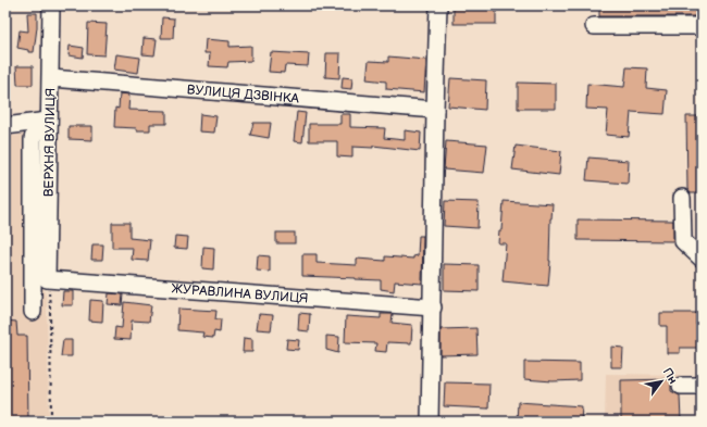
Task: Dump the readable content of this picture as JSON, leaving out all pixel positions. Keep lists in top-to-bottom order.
{
  "streets": {
    "street": ["ВУЛИЦЯ ДЗВІНКА", "ВЕРХНЯ ВУЛИЦЯ", "ЖУРАВЛИНА ВУЛИЦЯ"]
  },
  "crossings": [
    ["ВУЛИЦЯ ДЗВІНКА", "ВЕРХНЯ ВУЛИЦЯ"],
    ["ВЕРХНЯ ВУЛИЦЯ", "ЖУРАВЛИНА ВУЛИЦЯ"]
  ],
  "north": "top right"
}
